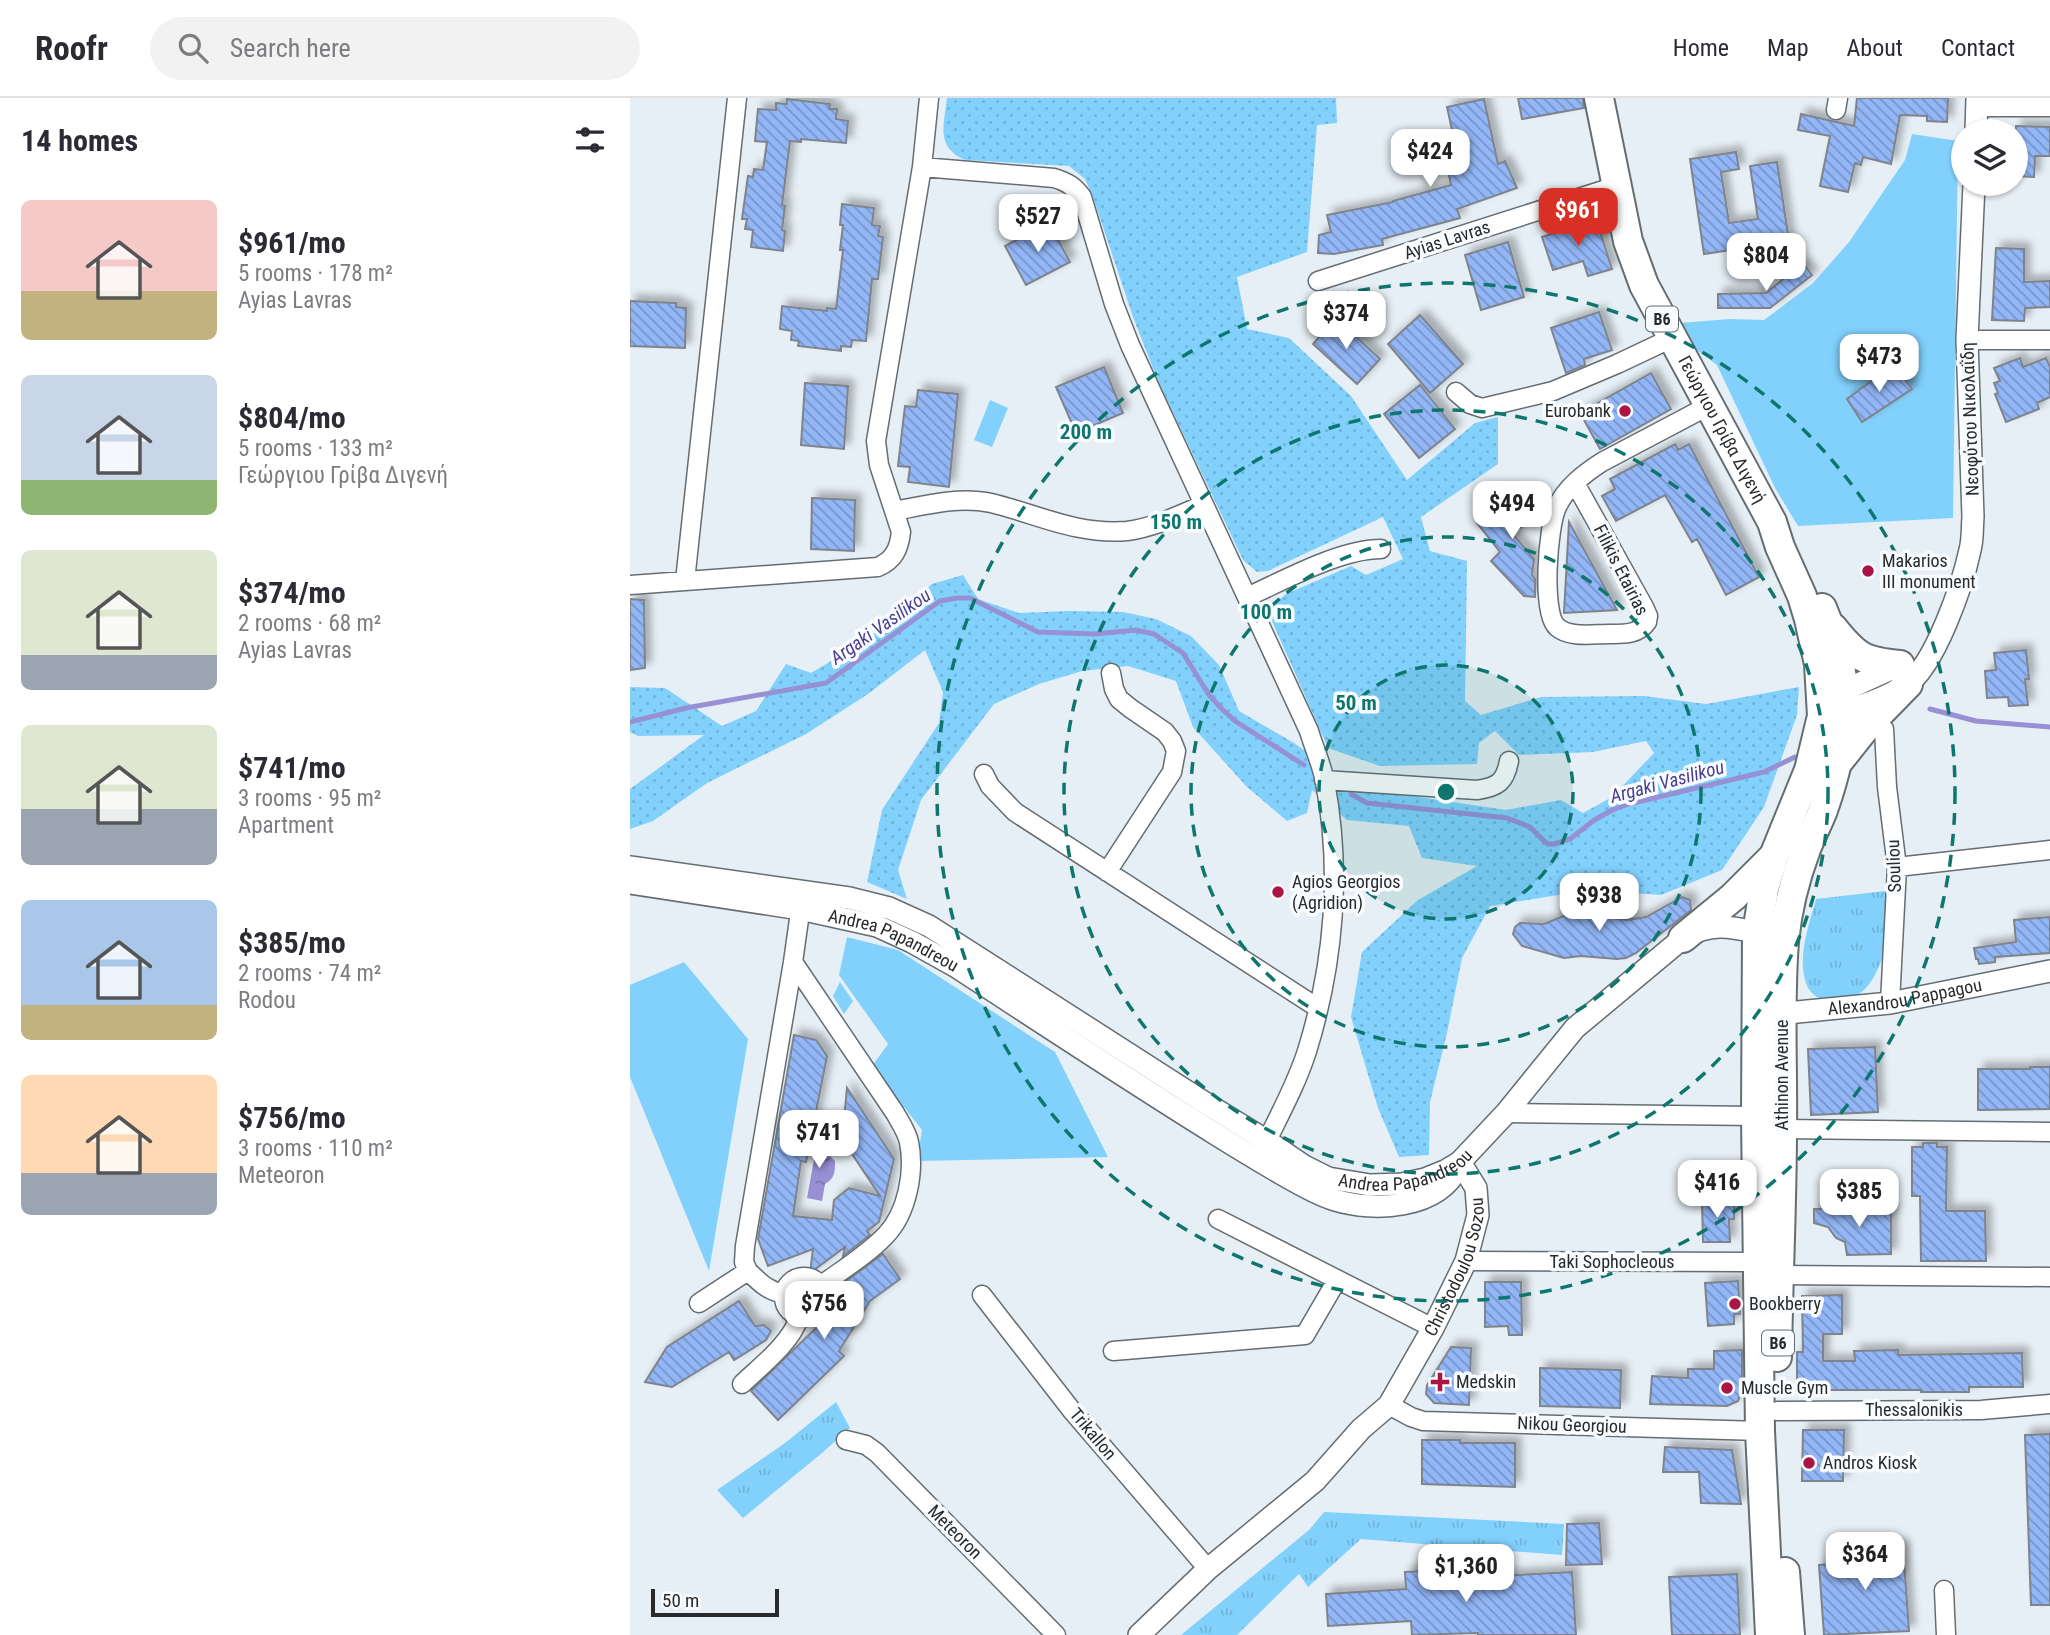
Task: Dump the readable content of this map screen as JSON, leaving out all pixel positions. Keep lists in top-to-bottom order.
{
  "streets": {
    "main road": ["B6", "Γεώργιου Γρίβα Διγενή", "Athinon Avenue"],
    "street": [
      "Ayias Lavras",
      "Νεοφύτου Νικολαΐδη",
      "Filikis Etairias",
      "Souliou",
      "Andrea Papandreou",
      "Alexandrou Pappagou",
      "Taki Sophocleous",
      "Christodoulou Sozou",
      "Thessalonikis",
      "Nikou Georgiou",
      "Trikallon",
      "Meteoron"
    ]
  },
  "crossings": [
    ["Ayias Lavras", "Γεώργιου Γρίβα Διγενή"],
    ["Νεοφύτου Νικολαΐδη", "Γεώργιου Γρίβα Διγενή"],
    ["Νεοφύτου Νικολαΐδη", "Athinon Avenue"],
    ["Γεώργιου Γρίβα Διγενή", "Filikis Etairias"],
    ["Γεώργιου Γρίβα Διγενή", "Athinon Avenue"],
    ["Souliou", "Alexandrou Pappagou"],
    ["Andrea Papandreou", "Christodoulou Sozou"],
    ["Alexandrou Pappagou", "Athinon Avenue"],
    ["Athinon Avenue", "Taki Sophocleous"],
    ["Athinon Avenue", "Thessalonikis"],
    ["Athinon Avenue", "Nikou Georgiou"],
    ["Taki Sophocleous", "Christodoulou Sozou"],
    ["Christodoulou Sozou", "Nikou Georgiou"],
    ["Christodoulou Sozou", "Trikallon"],
    ["Thessalonikis", "Nikou Georgiou"]
  ],
  "water": ["Argaki Vasilikou"],
  "places": {
    "other": [
      "Eurobank",
      "Makarios III monument",
      "Agios Georgios (Agridion)",
      "Bookberry",
      "Muscle Gym",
      "Andros Kiosk"
    ],
    "health": ["Medskin"]
  },
  "scale_bar": "50 m",
  "page": {
    "header": "Roofr",
    "search": "Search here",
    "nav": [
      "Home",
      "Map",
      "About",
      "Contact"
    ],
    "heading": "14 homes",
    "price": [
      "$424",
      "$961",
      "$527",
      "$804",
      "$374",
      "$473",
      "$494",
      "$938",
      "$741",
      "$416",
      "$385",
      "$756",
      "$364",
      "$1,360"
    ],
    "list": [
      {
        "name": "$961/mo",
        "note": "5 rooms · 178 m² · Ayias Lavras"
      },
      {
        "name": "$804/mo",
        "note": "5 rooms · 133 m² · Γεώργιου Γρίβα Διγενή"
      },
      {
        "name": "$374/mo",
        "note": "2 rooms · 68 m² · Ayias Lavras"
      },
      {
        "name": "$741/mo",
        "note": "3 rooms · 95 m² · Apartment"
      },
      {
        "name": "$385/mo",
        "note": "2 rooms · 74 m² · Rodou"
      },
      {
        "name": "$756/mo",
        "note": "3 rooms · 110 m² · Meteoron"
      }
    ],
    "scale": "50 m"
  },
  "rings": [
    "200 m",
    "150 m",
    "100 m",
    "50 m"
  ]
}
